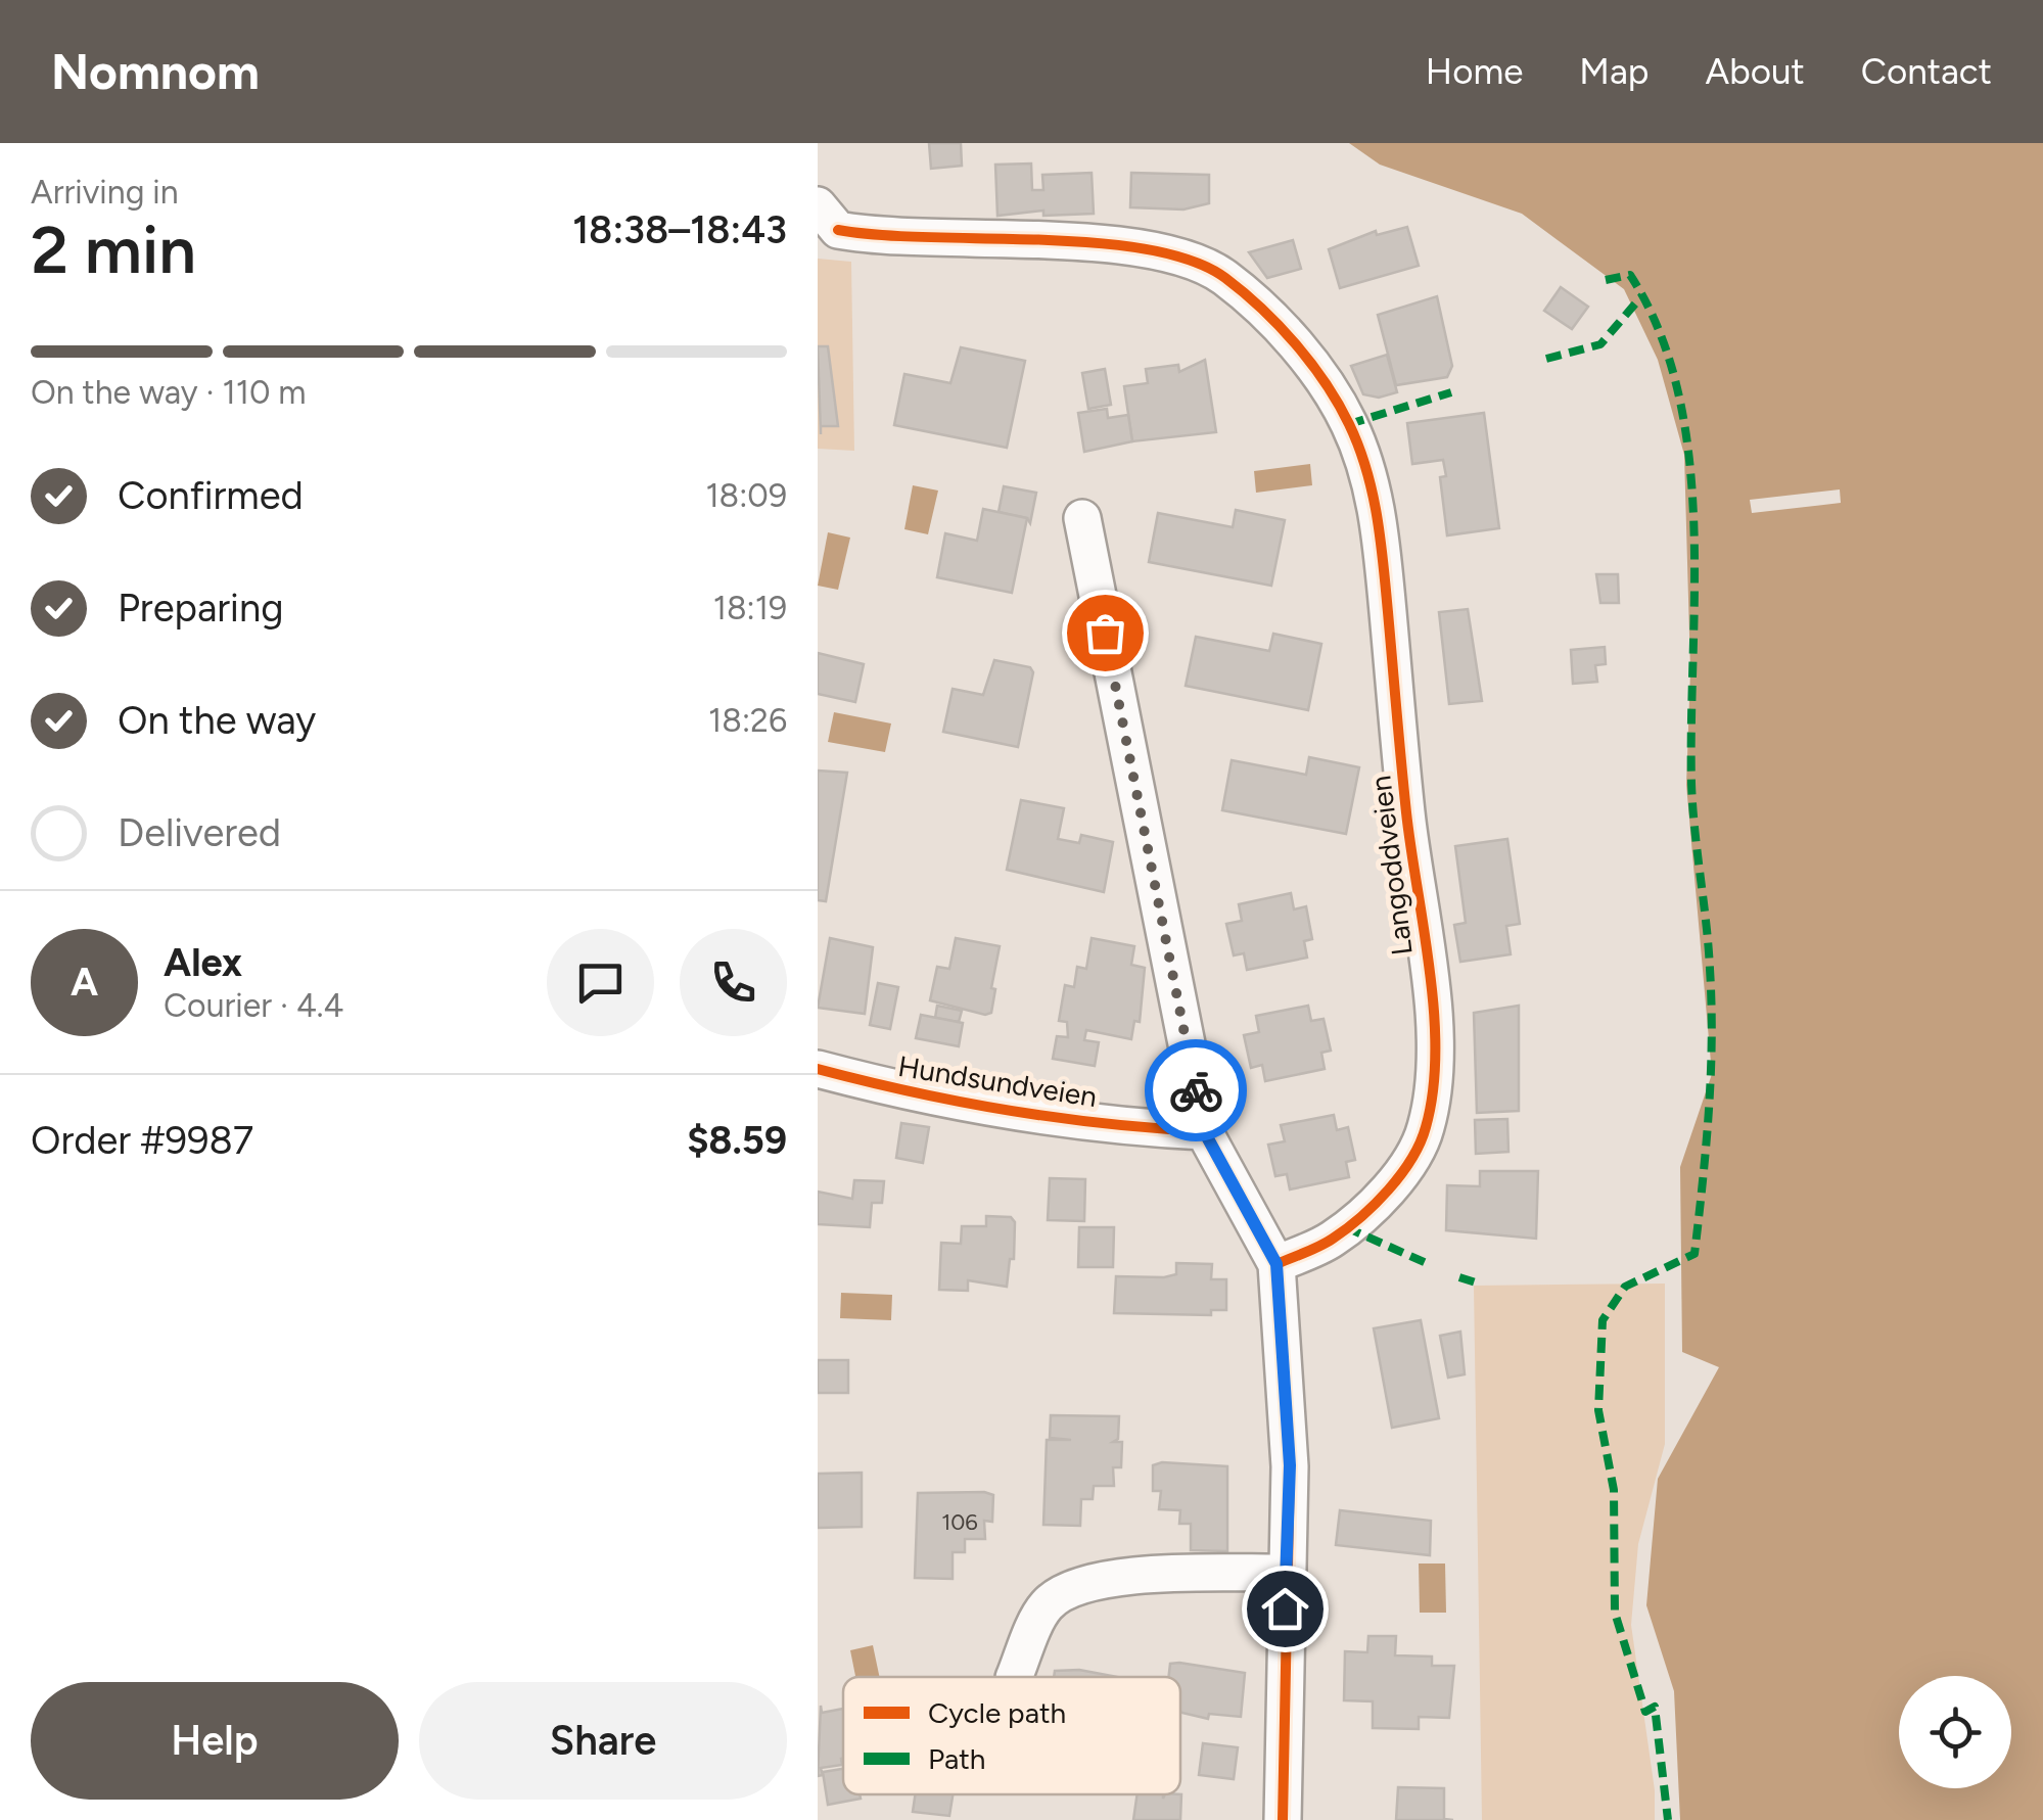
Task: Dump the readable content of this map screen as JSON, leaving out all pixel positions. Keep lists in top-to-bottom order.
{
  "streets": {
    "street": ["Langoddveien", "Hundsundveien"]
  },
  "house_numbers": ["106"],
  "legend": ["Cycle path", "Path"],
  "page": {
    "header": "Nomnom",
    "nav": [
      "Home",
      "Map",
      "About",
      "Contact"
    ],
    "heading": ["2 min", "Arriving in", "18:38–18:43"],
    "panel": [
      "Alex",
      "Courier · 4.4",
      "Order #9987",
      "$8.59"
    ],
    "bar": "On the way · 110 m",
    "list": [
      ["Confirmed", "18:09"],
      ["Preparing", "18:19"],
      ["On the way", "18:26"],
      "Delivered"
    ],
    "round": "A",
    "buttons": ["Help", "Share"]
  }
}
